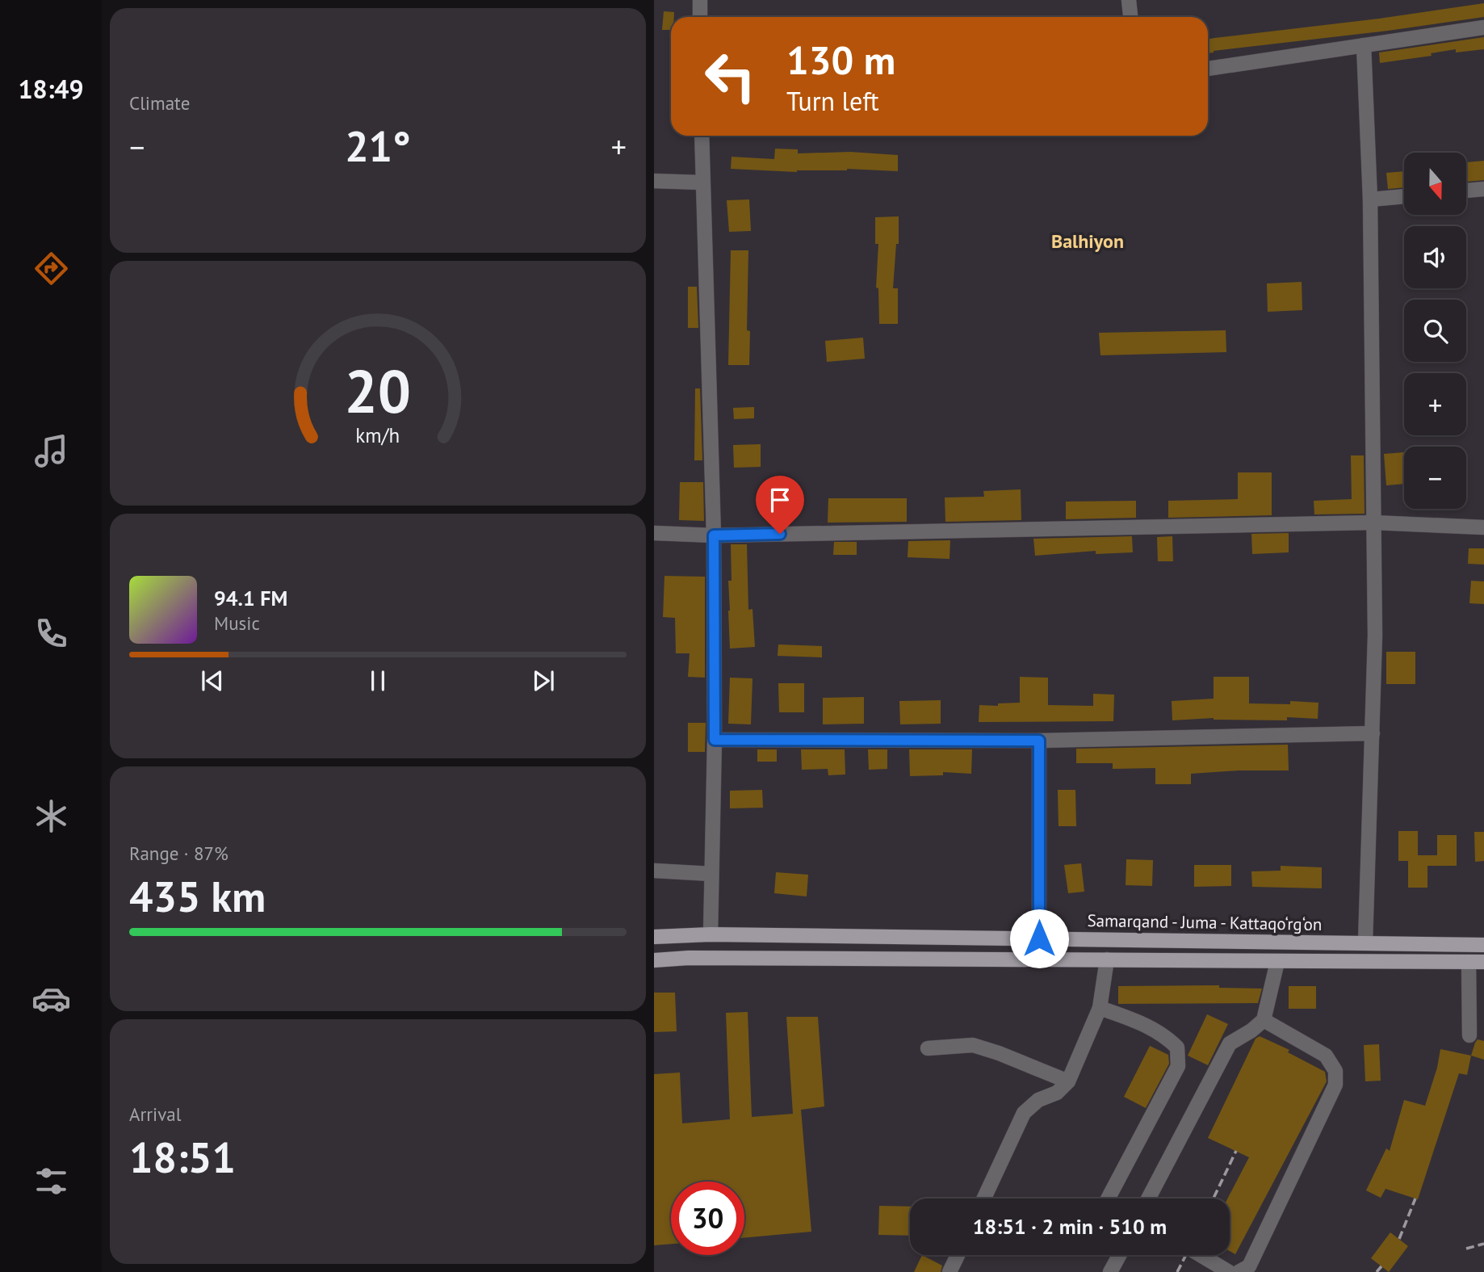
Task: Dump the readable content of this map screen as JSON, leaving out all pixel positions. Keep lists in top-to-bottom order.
{
  "streets": {
    "main road": ["Samarqand - Juma - Kattaqo‘rg‘on"]
  },
  "districts": ["Balhiyon"],
  "north": "bottom",
  "page": {
    "tabs": "18:49",
    "tile": [
      "Climate",
      ["Range · 87%", "435 km"],
      ["Arrival", "18:51"]
    ],
    "turn": ["130 m", "Turn left"],
    "heat": ["−", "21°", "+"],
    "map_buttons": ["+", "−"],
    "song": ["94.1 FM", "Music"],
    "limit": "30",
    "trip": "18:51 · 2 min · 510 m",
    "gauge": ["20", "km/h"]
  }
}
